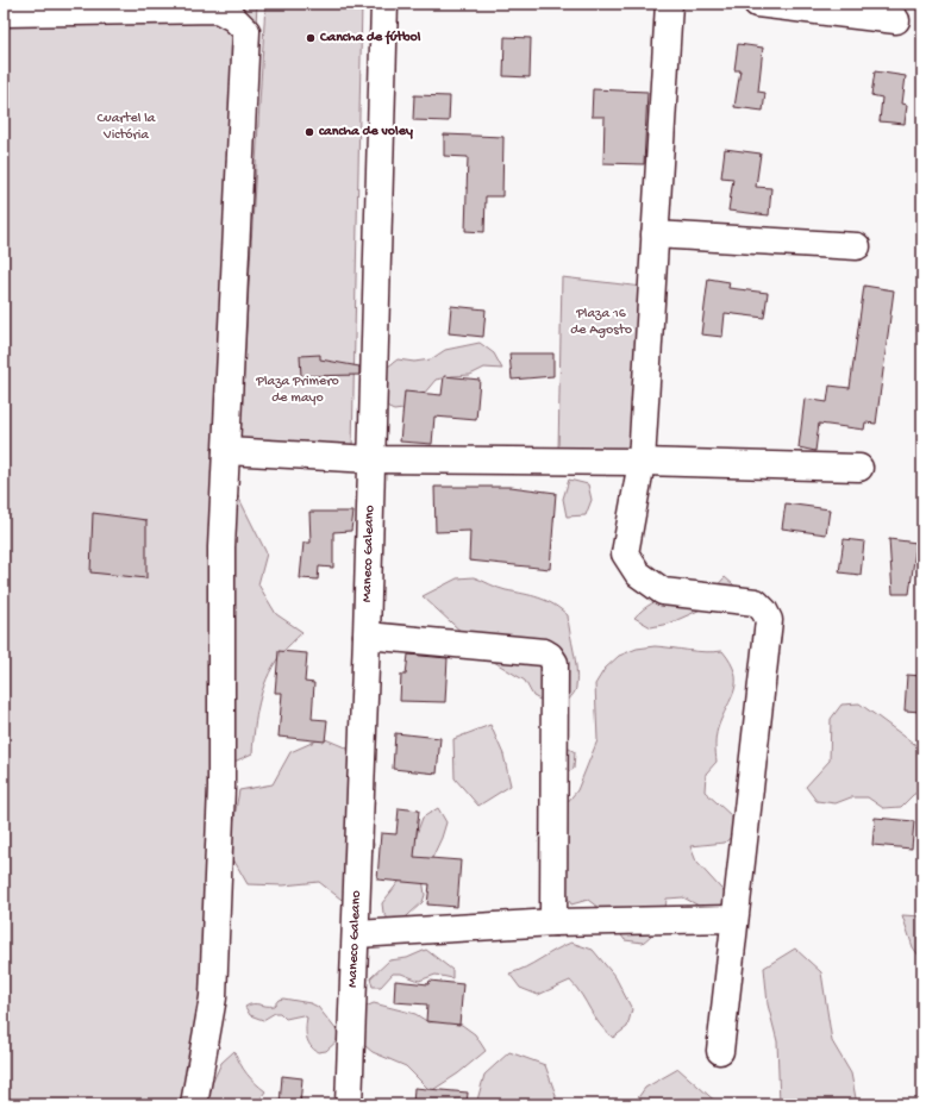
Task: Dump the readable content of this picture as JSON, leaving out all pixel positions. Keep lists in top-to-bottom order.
{
  "streets": {
    "street": ["Maneco Galeano"]
  },
  "parks": ["Cuartel la Victória", "Plaza 16 de Agosto", "Plaza Primero de mayo"],
  "places": ["Cancha de fútbol", "cancha de voley"]
}
